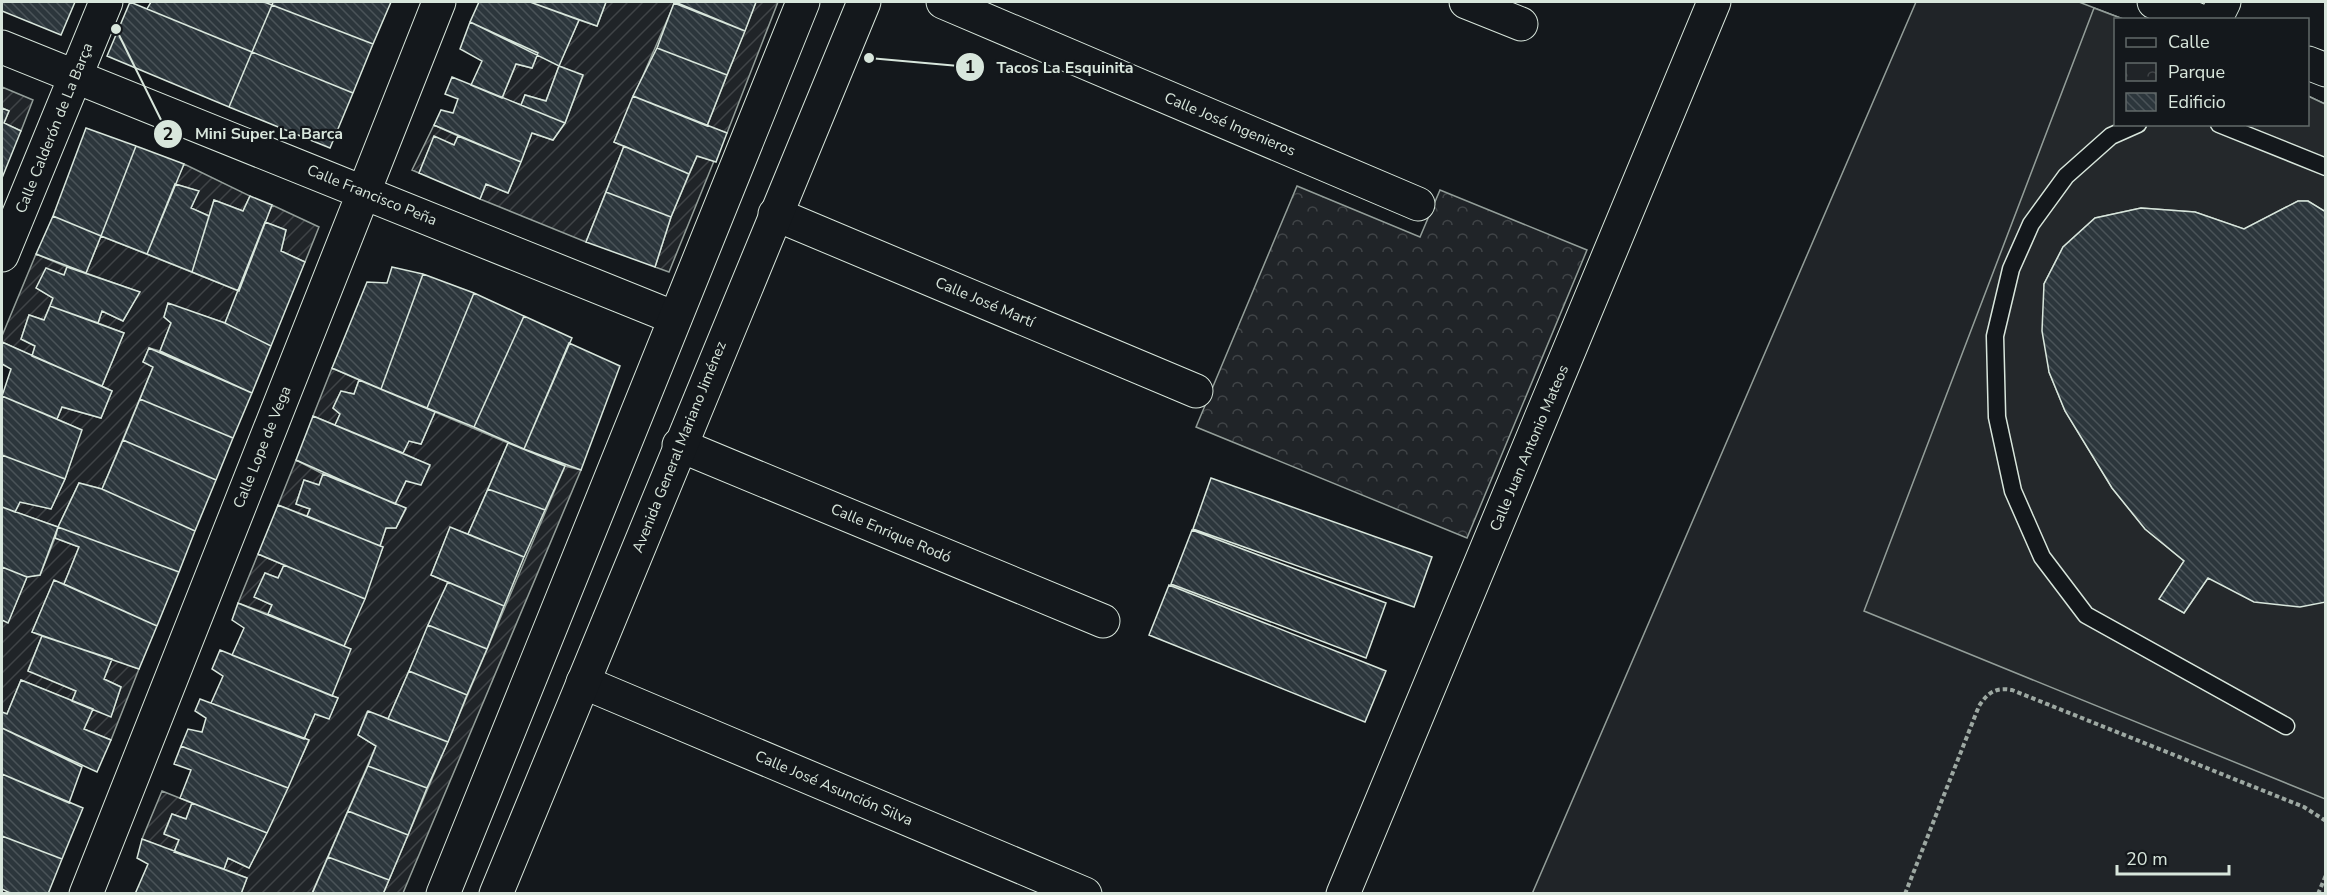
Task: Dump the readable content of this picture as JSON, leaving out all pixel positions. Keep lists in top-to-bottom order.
{
  "streets": {
    "street": [
      "Calle José Ingenieros",
      "Calle Calderón de La Barça",
      "Calle Francisco Peña",
      "Calle José Martí",
      "Calle Lope de Vega",
      "Avenida General Mariano Jiménez",
      "Calle Juan Antonio Mateos",
      "Calle Enrique Rodó",
      "Calle José Asunción Silva"
    ]
  },
  "crossings": [
    ["Calle Calderón de La Barça", "Calle Francisco Peña"],
    ["Calle Francisco Peña", "Calle Lope de Vega"],
    ["Calle José Martí", "Avenida General Mariano Jiménez"],
    ["Avenida General Mariano Jiménez", "Calle Enrique Rodó"],
    ["Avenida General Mariano Jiménez", "Calle José Asunción Silva"]
  ],
  "places": ["Mini Super La Barca", "Tacos La Esquinita"],
  "legend": ["Calle", "Parque", "Edificio"],
  "scale_bar": "20 m"
}
